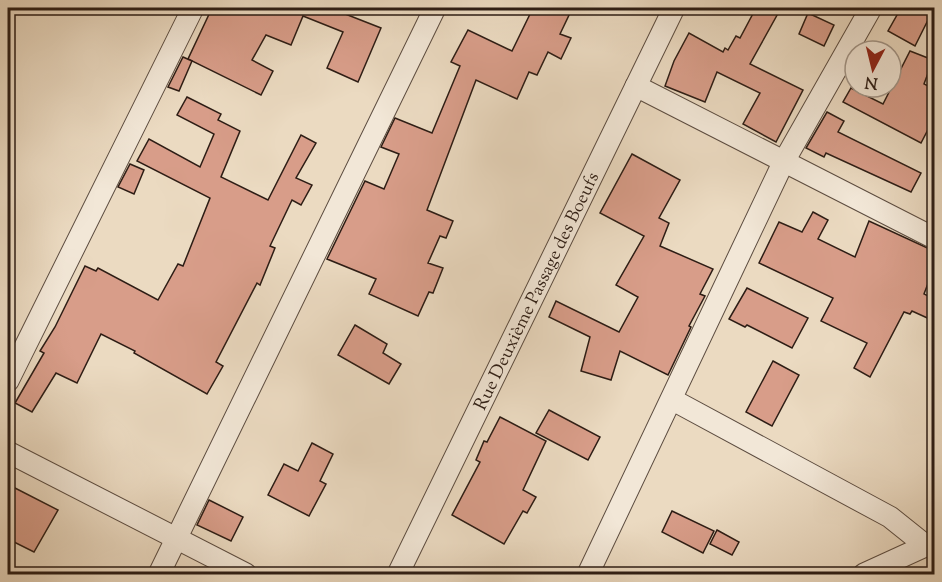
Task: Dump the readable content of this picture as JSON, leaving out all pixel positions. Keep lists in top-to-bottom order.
{
  "streets": {
    "street": ["Rue Deuxième Passage des Boeufs"]
  },
  "north": "bottom"
}
